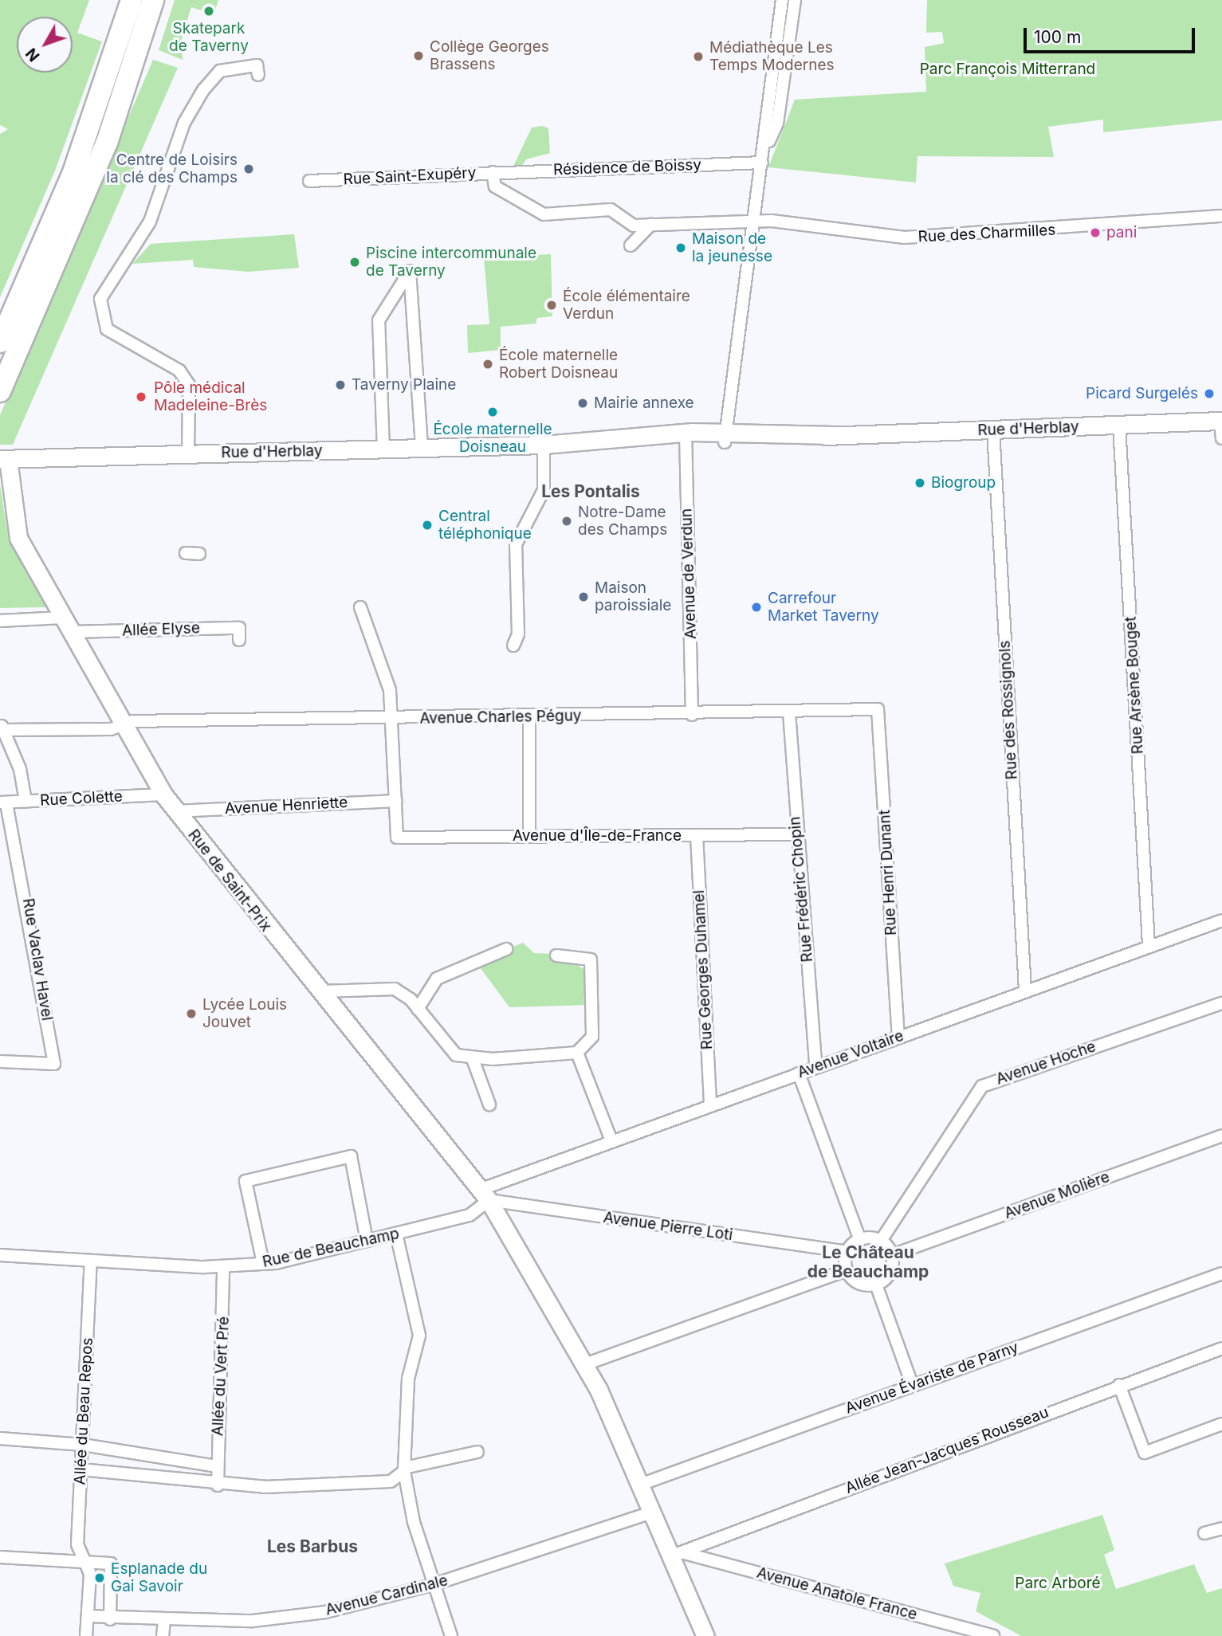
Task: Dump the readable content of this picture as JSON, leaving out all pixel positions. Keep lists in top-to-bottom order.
{
  "streets": {
    "street": [
      "Résidence de Boissy",
      "Rue Saint-Exupéry",
      "Rue des Charmilles",
      "Rue d'Herblay",
      "Avenue de Verdun",
      "Allée Elyse",
      "Rue Arsène Bouget",
      "Rue des Rossignols",
      "Avenue Charles Péguy",
      "Rue Colette",
      "Avenue Henriette",
      "Avenue d'Île-de-France",
      "Rue Henri Dunant",
      "Rue de Saint-Prix",
      "Rue Frédéric Chopin",
      "Rue Vaclav Havel",
      "Rue Georges Duhamel",
      "Avenue Voltaire",
      "Avenue Hoche",
      "Avenue Molière",
      "Avenue Pierre Loti",
      "Rue de Beauchamp",
      "Allée du Vert Pré",
      "Avenue Évariste de Parny",
      "Allée du Beau Repos",
      "Allée Jean-Jacques Rousseau",
      "Avenue Anatole France",
      "Avenue Cardinale"
    ]
  },
  "crossings": [
    ["Résidence de Boissy", "Rue Saint-Exupéry"],
    ["Rue d'Herblay", "Avenue de Verdun"],
    ["Rue d'Herblay", "Rue Arsène Bouget"],
    ["Rue d'Herblay", "Rue des Rossignols"],
    ["Rue d'Herblay", "Rue de Saint-Prix"],
    ["Avenue de Verdun", "Avenue Charles Péguy"],
    ["Allée Elyse", "Rue de Saint-Prix"],
    ["Rue Arsène Bouget", "Avenue Voltaire"],
    ["Rue des Rossignols", "Avenue Voltaire"],
    ["Avenue Charles Péguy", "Rue Henri Dunant"],
    ["Avenue Charles Péguy", "Rue de Saint-Prix"],
    ["Avenue Charles Péguy", "Rue Frédéric Chopin"],
    ["Rue Colette", "Rue de Saint-Prix"],
    ["Rue Colette", "Rue Vaclav Havel"],
    ["Avenue Henriette", "Avenue d'Île-de-France"],
    ["Avenue Henriette", "Rue de Saint-Prix"],
    ["Avenue d'Île-de-France", "Rue Frédéric Chopin"],
    ["Avenue d'Île-de-France", "Rue Georges Duhamel"],
    ["Rue Henri Dunant", "Avenue Voltaire"],
    ["Rue de Saint-Prix", "Avenue Voltaire"],
    ["Rue de Saint-Prix", "Avenue Pierre Loti"],
    ["Rue de Saint-Prix", "Rue de Beauchamp"],
    ["Rue de Saint-Prix", "Avenue Évariste de Parny"],
    ["Rue de Saint-Prix", "Allée Jean-Jacques Rousseau"],
    ["Rue de Saint-Prix", "Avenue Anatole France"],
    ["Rue de Saint-Prix", "Avenue Cardinale"],
    ["Rue Frédéric Chopin", "Avenue Voltaire"],
    ["Rue Georges Duhamel", "Avenue Voltaire"],
    ["Avenue Voltaire", "Avenue Pierre Loti"],
    ["Avenue Voltaire", "Rue de Beauchamp"],
    ["Avenue Hoche", "Avenue Molière"],
    ["Avenue Hoche", "Avenue Pierre Loti"],
    ["Avenue Molière", "Avenue Pierre Loti"],
    ["Avenue Pierre Loti", "Rue de Beauchamp"],
    ["Rue de Beauchamp", "Allée du Vert Pré"],
    ["Rue de Beauchamp", "Allée du Beau Repos"],
    ["Allée du Beau Repos", "Avenue Cardinale"],
    ["Allée Jean-Jacques Rousseau", "Avenue Anatole France"]
  ],
  "districts": ["Les Pontalis", "Le Château de Beauchamp", "Les Barbus"],
  "parks": ["Parc François Mitterrand", "Parc Arboré"],
  "places": [
    "Skatepark de Taverny",
    "Collège Georges Brassens",
    "Médiathèque Les Temps Modernes",
    "Centre de Loisirs la clé des Champs",
    "pani",
    "Maison de la jeunesse",
    "Piscine intercommunale de Taverny",
    "École élémentaire Verdun",
    "École maternelle Robert Doisneau",
    "Taverny Plaine",
    "Picard Surgelés",
    "Pôle médical Madeleine-Brès",
    "Mairie annexe",
    "École maternelle Doisneau",
    "Biogroup",
    "Notre-Dame des Champs",
    "Central téléphonique",
    "Maison paroissiale",
    "Carrefour Market Taverny",
    "Lycée Louis Jouvet",
    "Esplanade du Gai Savoir"
  ],
  "scale_bar": "100 m",
  "north": "bottom left"
}
